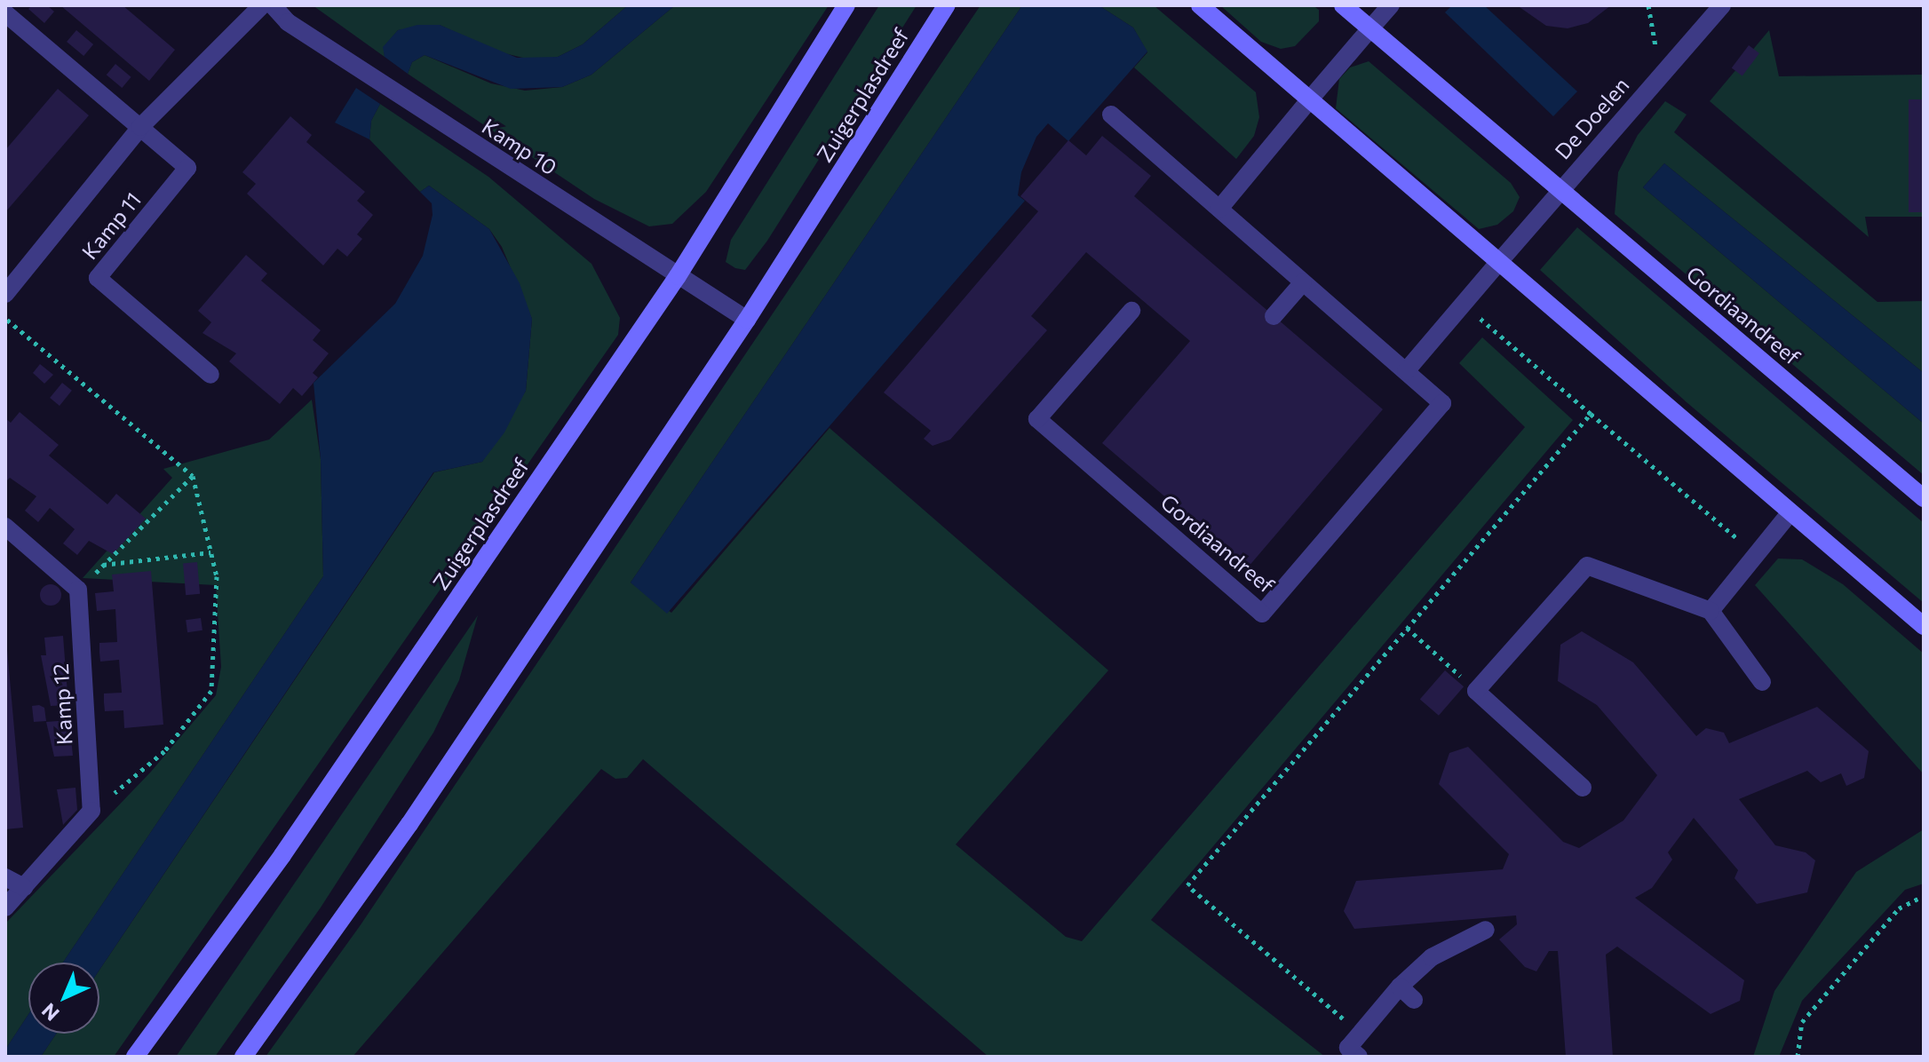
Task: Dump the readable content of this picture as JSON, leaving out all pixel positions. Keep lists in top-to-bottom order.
{
  "streets": {
    "main road": ["Zuigerplasdreef", "Gordiaandreef"],
    "street": [
      "De Doelen",
      "Kamp 10",
      "Kamp 11",
      "Kamp 12"
    ]
  },
  "crossings": [
    ["Zuigerplasdreef", "Kamp 10"],
    ["De Doelen", "Gordiaandreef"]
  ],
  "north": "bottom left"
}
